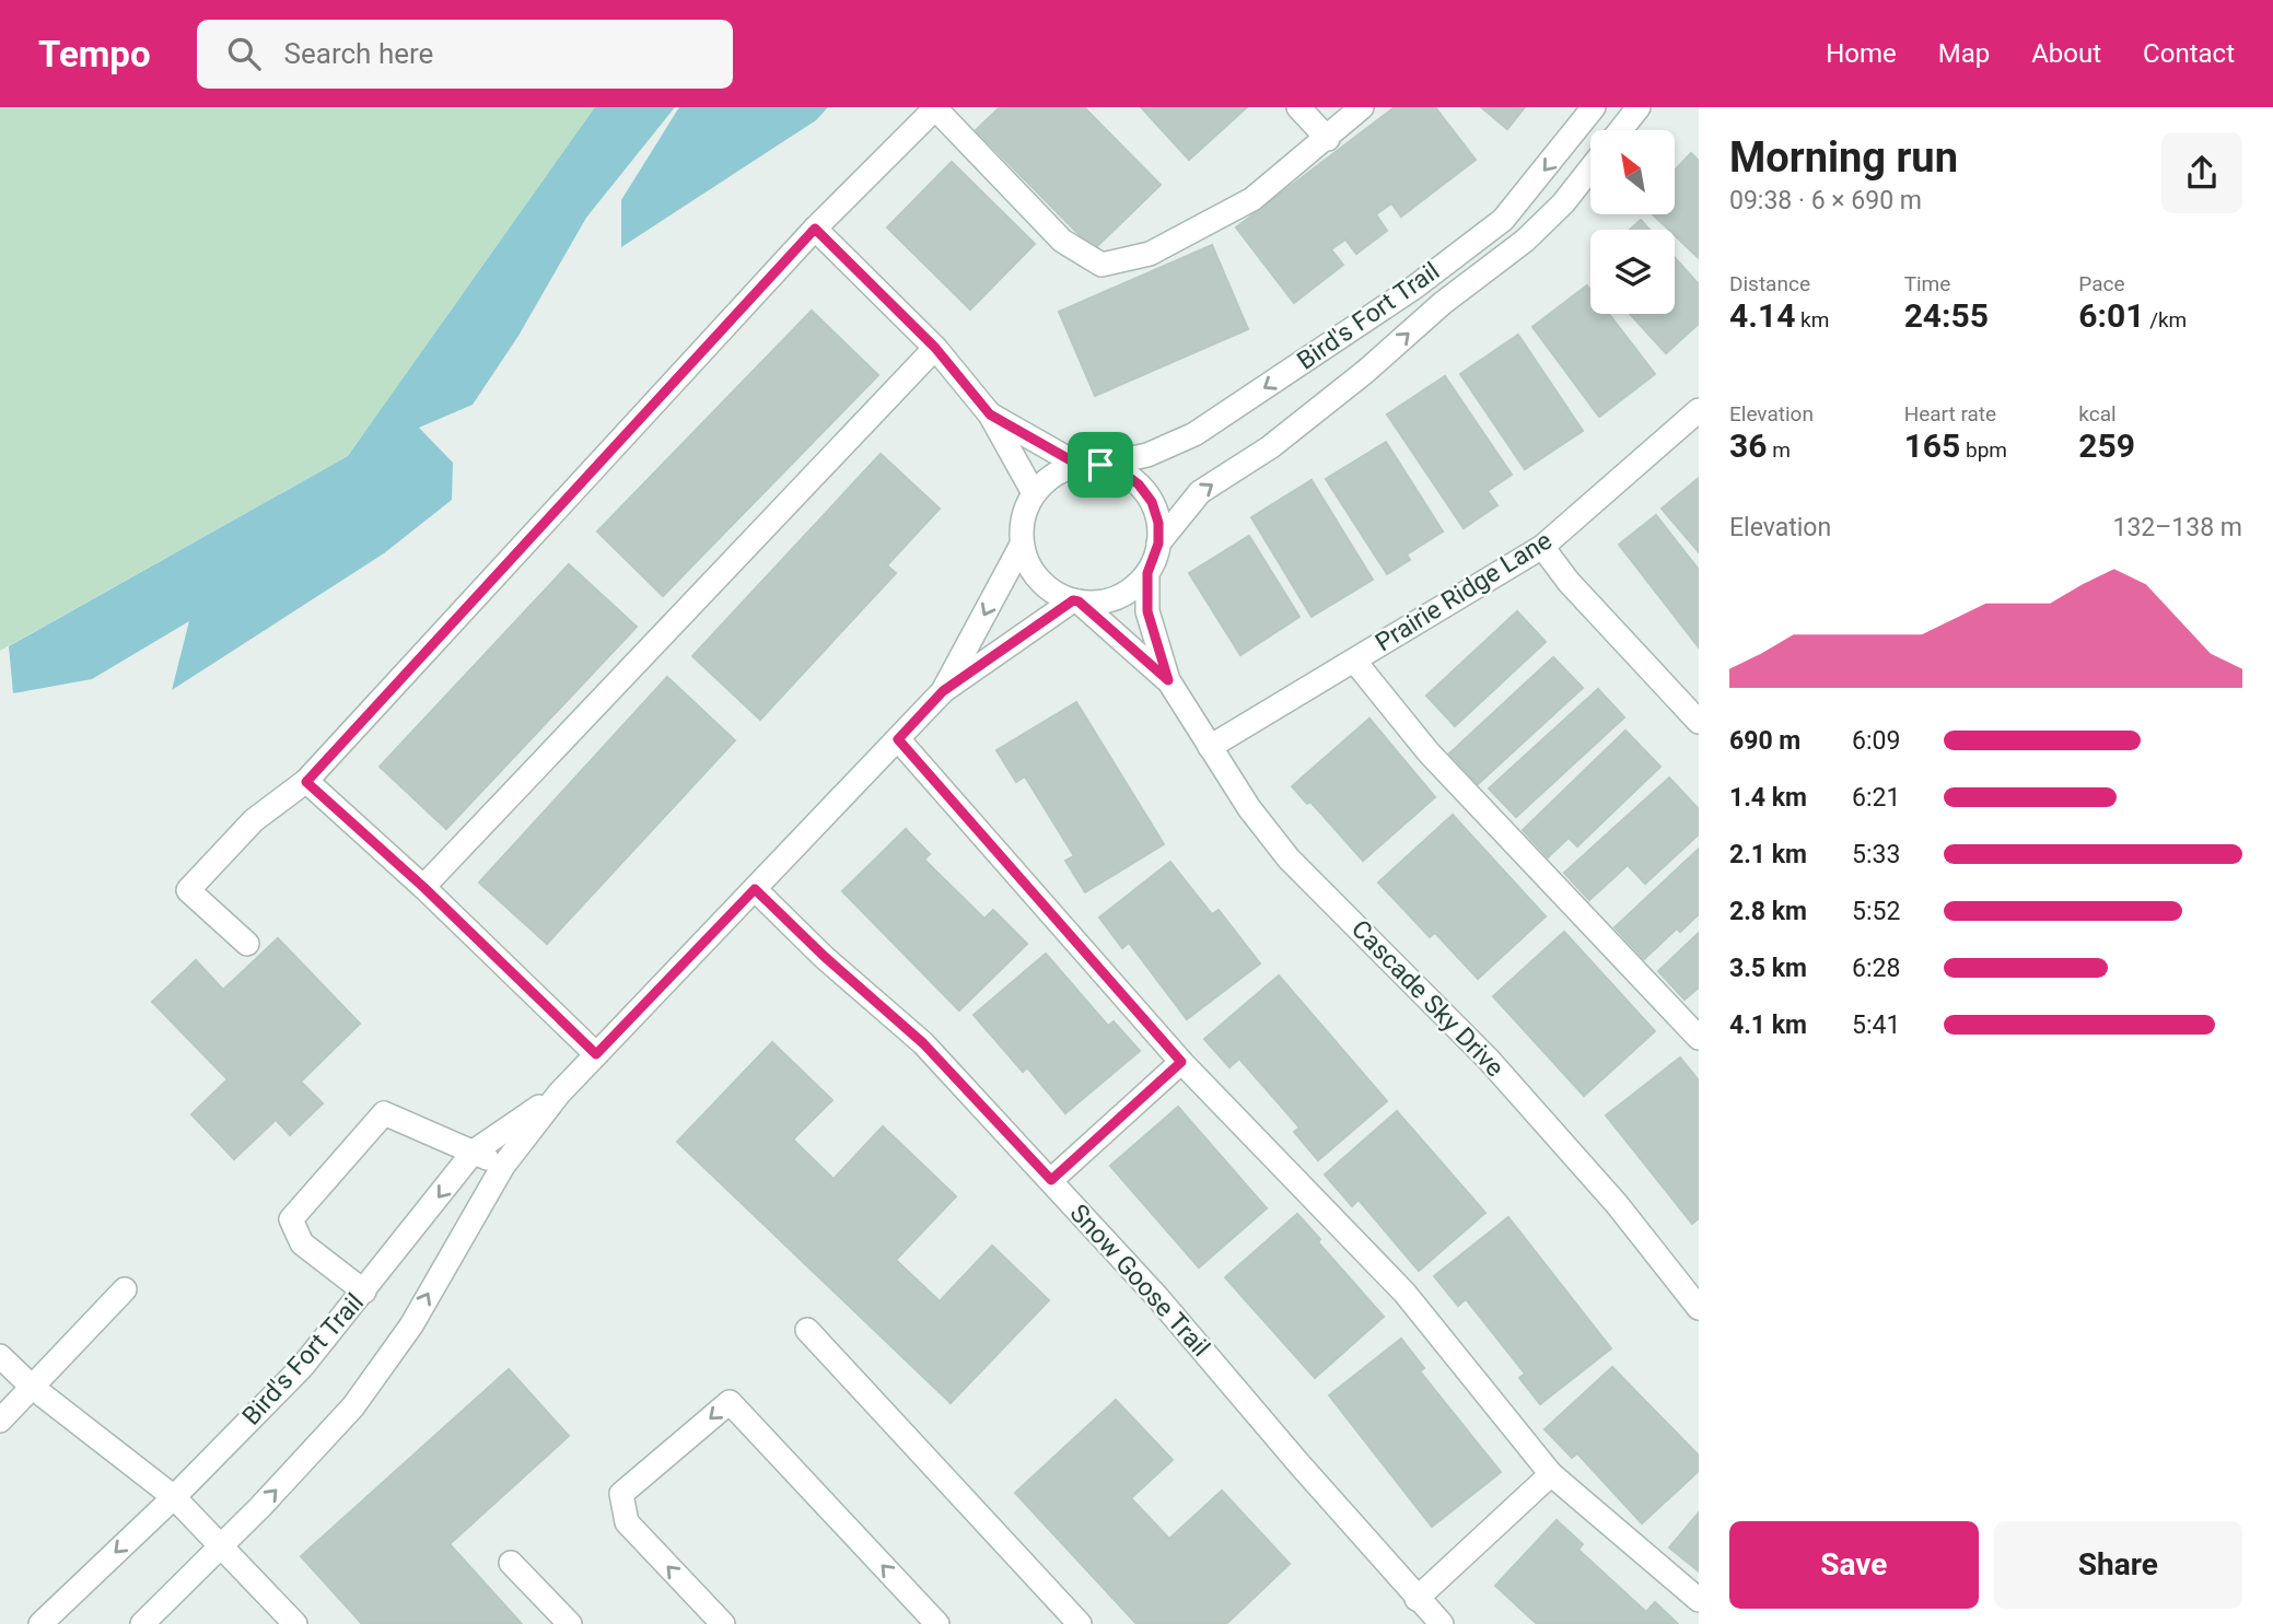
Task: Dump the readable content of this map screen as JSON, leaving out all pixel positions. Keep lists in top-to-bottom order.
{
  "streets": {
    "street": [
      "Bird's Fort Trail",
      "Prairie Ridge Lane",
      "Cascade Sky Drive",
      "Snow Goose Trail"
    ]
  },
  "crossings": [
    ["Bird's Fort Trail", "Cascade Sky Drive"],
    ["Bird's Fort Trail", "Snow Goose Trail"],
    ["Prairie Ridge Lane", "Cascade Sky Drive"]
  ],
  "north": "top left",
  "page": {
    "header": "Tempo",
    "search": "Search here",
    "nav": [
      "Home",
      "Map",
      "About",
      "Contact"
    ],
    "heading": ["Morning run", "09:38 · 6 × 690 m"],
    "stats": [
      ["Distance", "4.14 km"],
      ["Time", "24:55"],
      ["Pace", "6:01 /km"],
      ["Elevation", "36 m"],
      ["Heart rate", "165 bpm"],
      ["kcal", "259"]
    ],
    "chart": ["Elevation", "132–138 m"],
    "list": [
      {
        "name": "690 m",
        "note": "6:09"
      },
      {
        "name": "1.4 km",
        "note": "6:21"
      },
      {
        "name": "2.1 km",
        "note": "5:33"
      },
      {
        "name": "2.8 km",
        "note": "5:52"
      },
      {
        "name": "3.5 km",
        "note": "6:28"
      },
      {
        "name": "4.1 km",
        "note": "5:41"
      }
    ],
    "buttons": ["Save", "Share"]
  }
}
